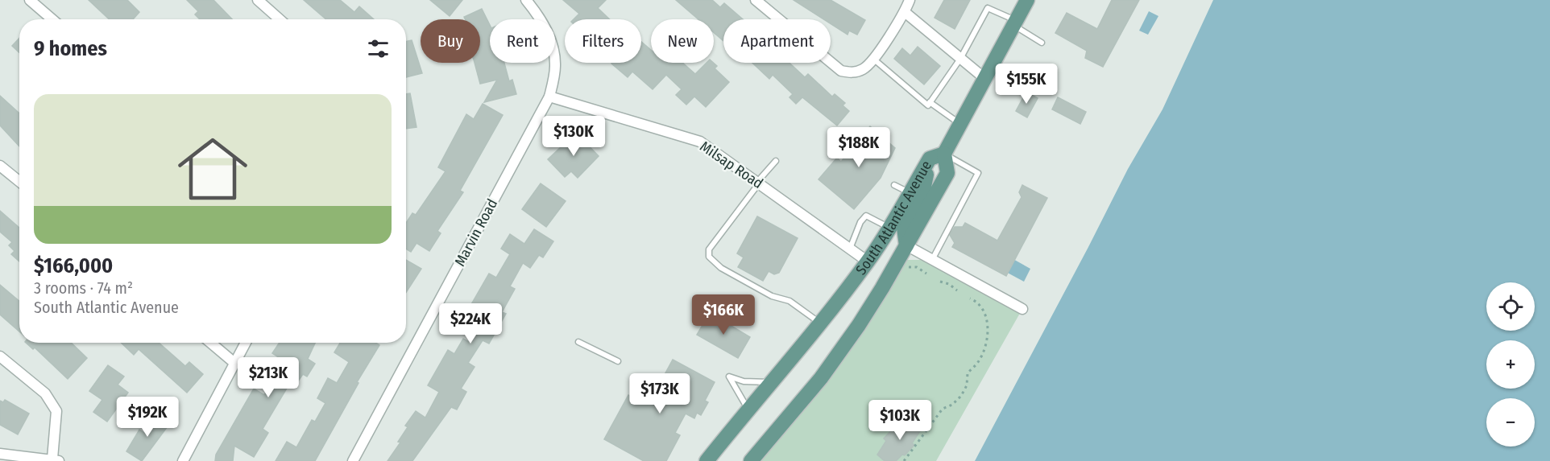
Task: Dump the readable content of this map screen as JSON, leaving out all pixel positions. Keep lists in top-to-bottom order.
{
  "streets": {
    "main road": ["South Atlantic Avenue"],
    "street": ["Milsap Road", "Marvin Road"]
  },
  "crossings": [
    ["Milsap Road", "South Atlantic Avenue"],
    ["Milsap Road", "Marvin Road"]
  ],
  "page": {
    "chip": [
      "Buy",
      "Rent",
      "Filters",
      "New",
      "Apartment"
    ],
    "heading": "9 homes",
    "price": [
      "$155K",
      "$130K",
      "$188K",
      "$166K",
      "$224K",
      "$213K",
      "$173K",
      "$192K",
      "$103K"
    ],
    "list": [
      {
        "name": "$166,000",
        "note": "3 rooms · 74 m² · South Atlantic Avenue"
      }
    ],
    "map_buttons": ["+", "−"]
  }
}
